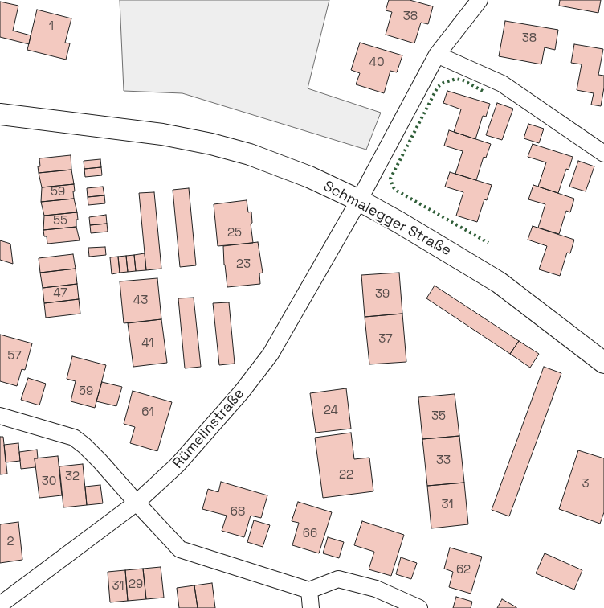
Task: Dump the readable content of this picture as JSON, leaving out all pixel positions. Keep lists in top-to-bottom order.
{
  "streets": {
    "street": ["Schmalegger Straße", "Rümelinstraße"]
  },
  "crossings": [
    ["Schmalegger Straße", "Rümelinstraße"]
  ],
  "house_numbers": [
    "38",
    "1",
    "38",
    "40",
    "59",
    "55",
    "25",
    "23",
    "47",
    "39",
    "43",
    "37",
    "41",
    "57",
    "59",
    "24",
    "61",
    "35",
    "33",
    "22",
    "32",
    "30",
    "3",
    "31",
    "68",
    "66",
    "2",
    "62",
    "29",
    "31"
  ]
}
